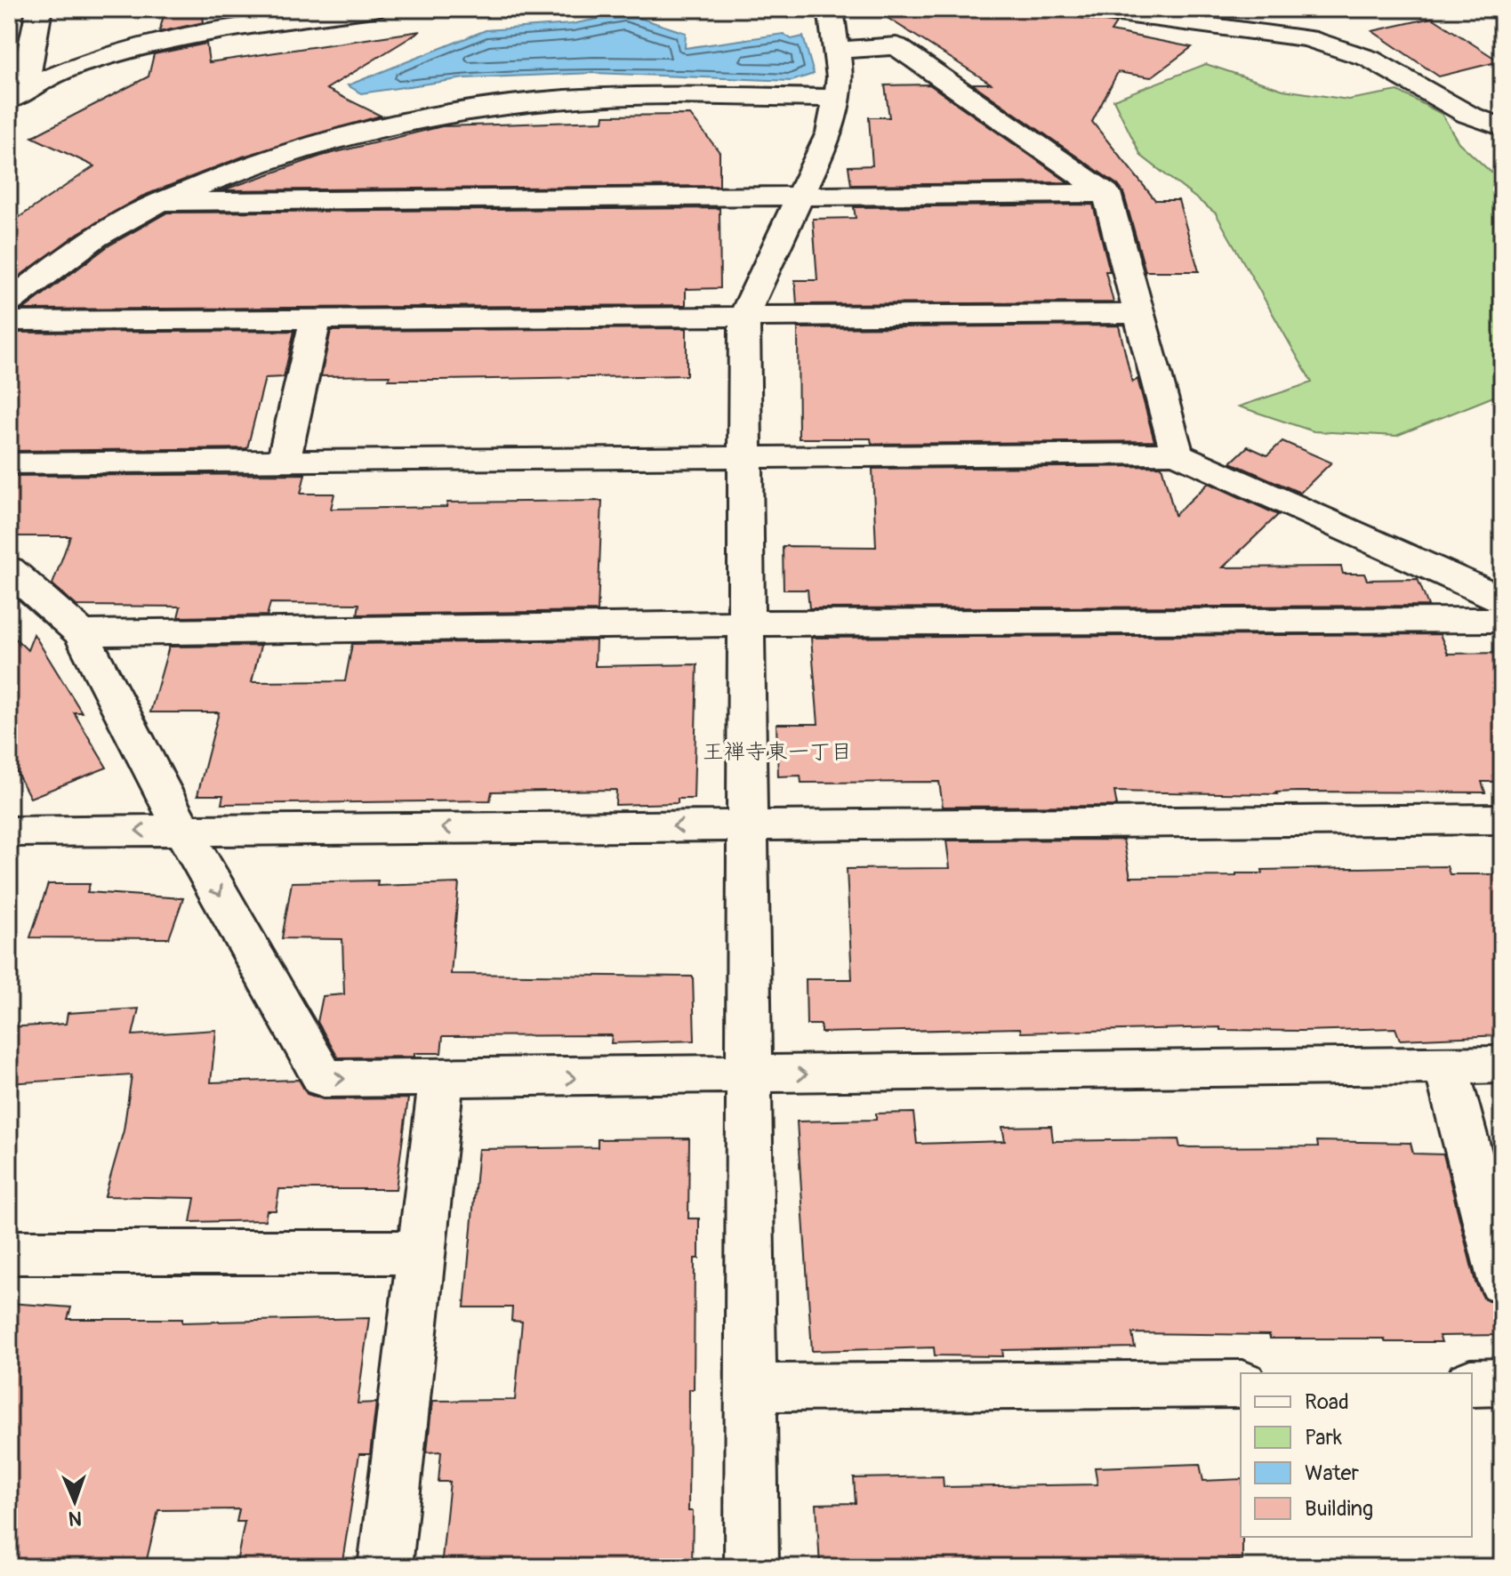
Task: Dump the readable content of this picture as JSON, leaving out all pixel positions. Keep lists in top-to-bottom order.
{
  "districts": ["王禅寺東一丁目"],
  "legend": [
    "Road",
    "Park",
    "Water",
    "Building"
  ],
  "north": "bottom"
}
